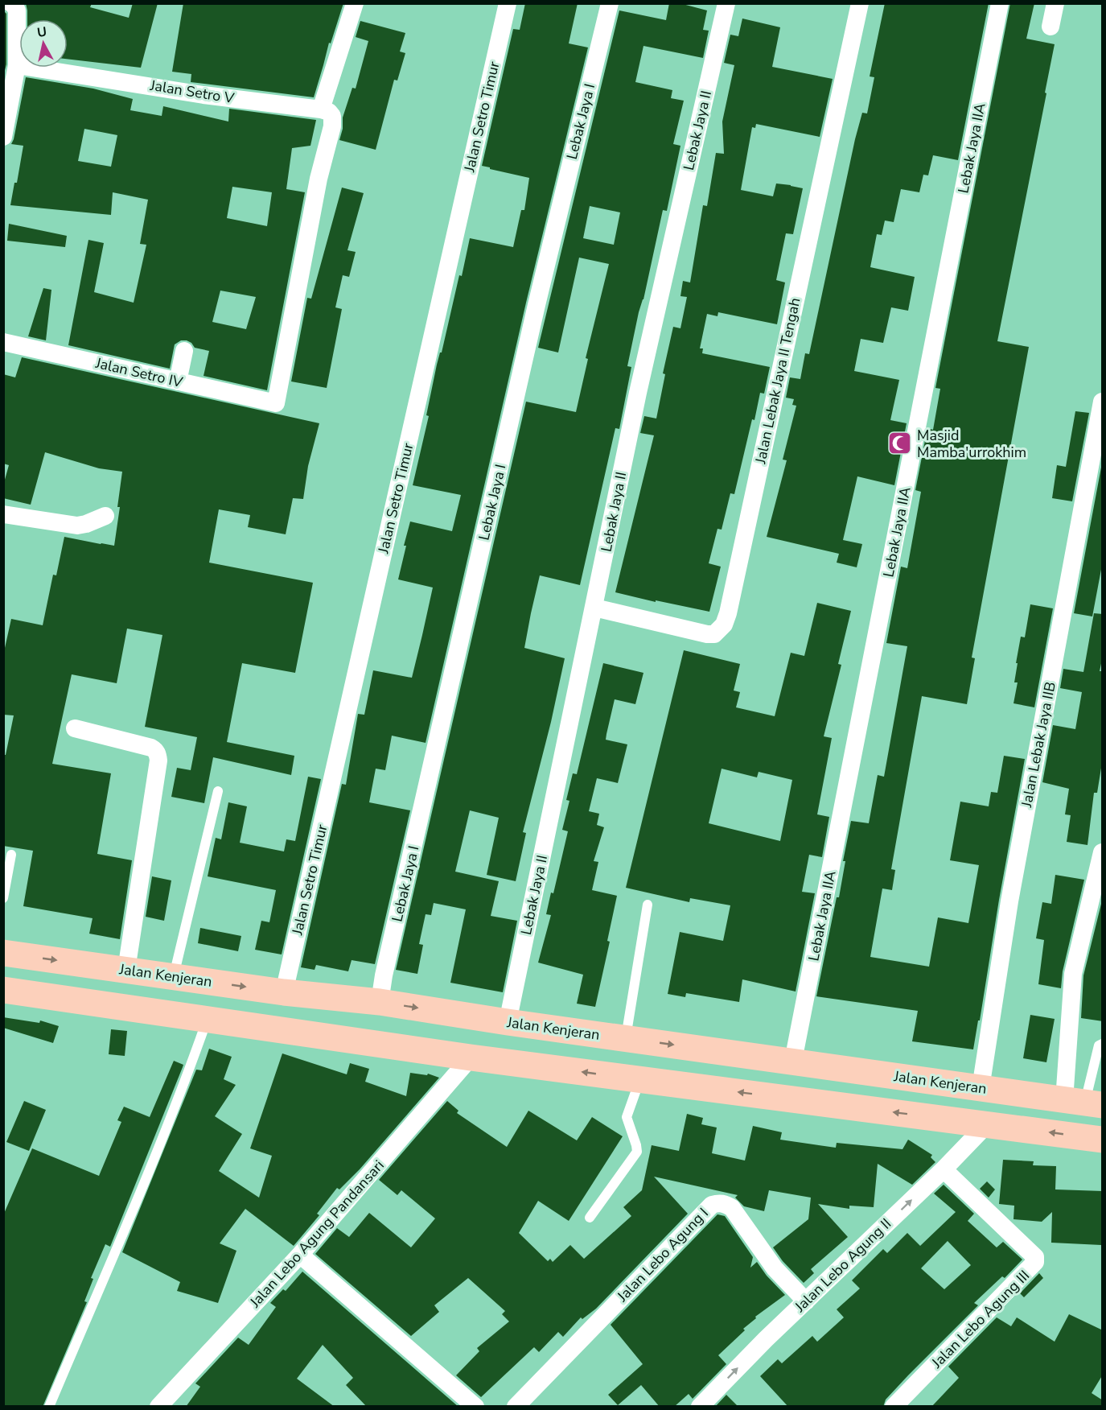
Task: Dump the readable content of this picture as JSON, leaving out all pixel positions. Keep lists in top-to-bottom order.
{
  "streets": {
    "main road": ["Jalan Kenjeran"],
    "street": [
      "Jalan Setro V",
      "Jalan Setro Timur",
      "Lebak Jaya I",
      "Lebak Jaya II",
      "Lebak Jaya IIA",
      "Jalan Setro IV",
      "Jalan Lebak Jaya II Tengah",
      "Jalan Lebak Jaya IIB",
      "Jalan Lebo Agung Pandansari",
      "Jalan Lebo Agung I",
      "Jalan Lebo Agung II",
      "Jalan Lebo Agung III"
    ]
  },
  "crossings": [
    ["Jalan Setro V", "Jalan Setro IV"],
    ["Jalan Setro Timur", "Jalan Kenjeran"],
    ["Lebak Jaya I", "Jalan Kenjeran"],
    ["Lebak Jaya II", "Jalan Lebak Jaya II Tengah"],
    ["Lebak Jaya II", "Jalan Kenjeran"],
    ["Lebak Jaya IIA", "Jalan Kenjeran"],
    ["Jalan Lebak Jaya IIB", "Jalan Kenjeran"],
    ["Jalan Lebo Agung I", "Jalan Lebo Agung II"],
    ["Jalan Lebo Agung II", "Jalan Lebo Agung III"]
  ],
  "one_way": ["Jalan Lebo Agung II"],
  "places": {
    "mosque": ["Masjid Mamba'urrokhim"]
  },
  "north": "top"
}
